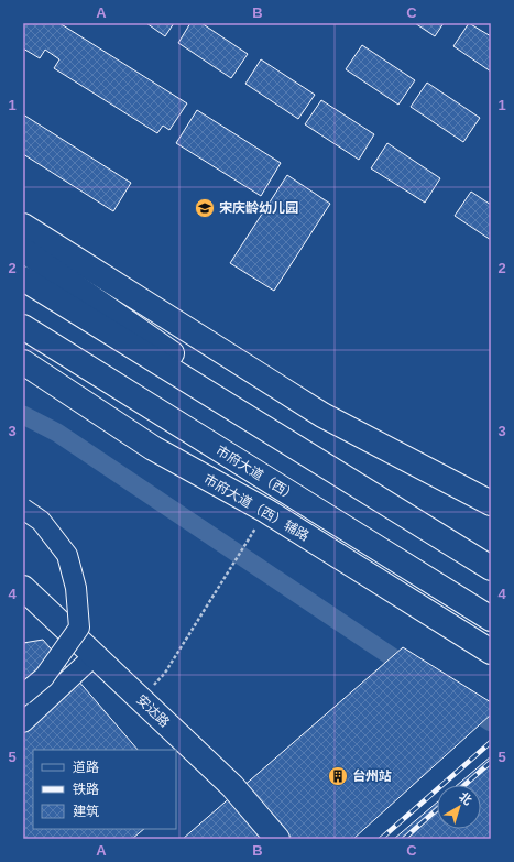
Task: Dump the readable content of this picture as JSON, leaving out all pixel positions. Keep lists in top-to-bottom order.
{
  "streets": {
    "main road": ["市府大道（西）", "市府大道（西）辅路", "安达路"]
  },
  "places": {
    "school or university": ["宋庆龄幼儿园"],
    "building": ["台州站"]
  },
  "legend": ["道路", "铁路", "建筑"],
  "north": "top right",
  "grid": {
    "columns": ["A", "B", "C"],
    "rows": [
      "1",
      "2",
      "3",
      "4",
      "5"
    ]
  }
}
